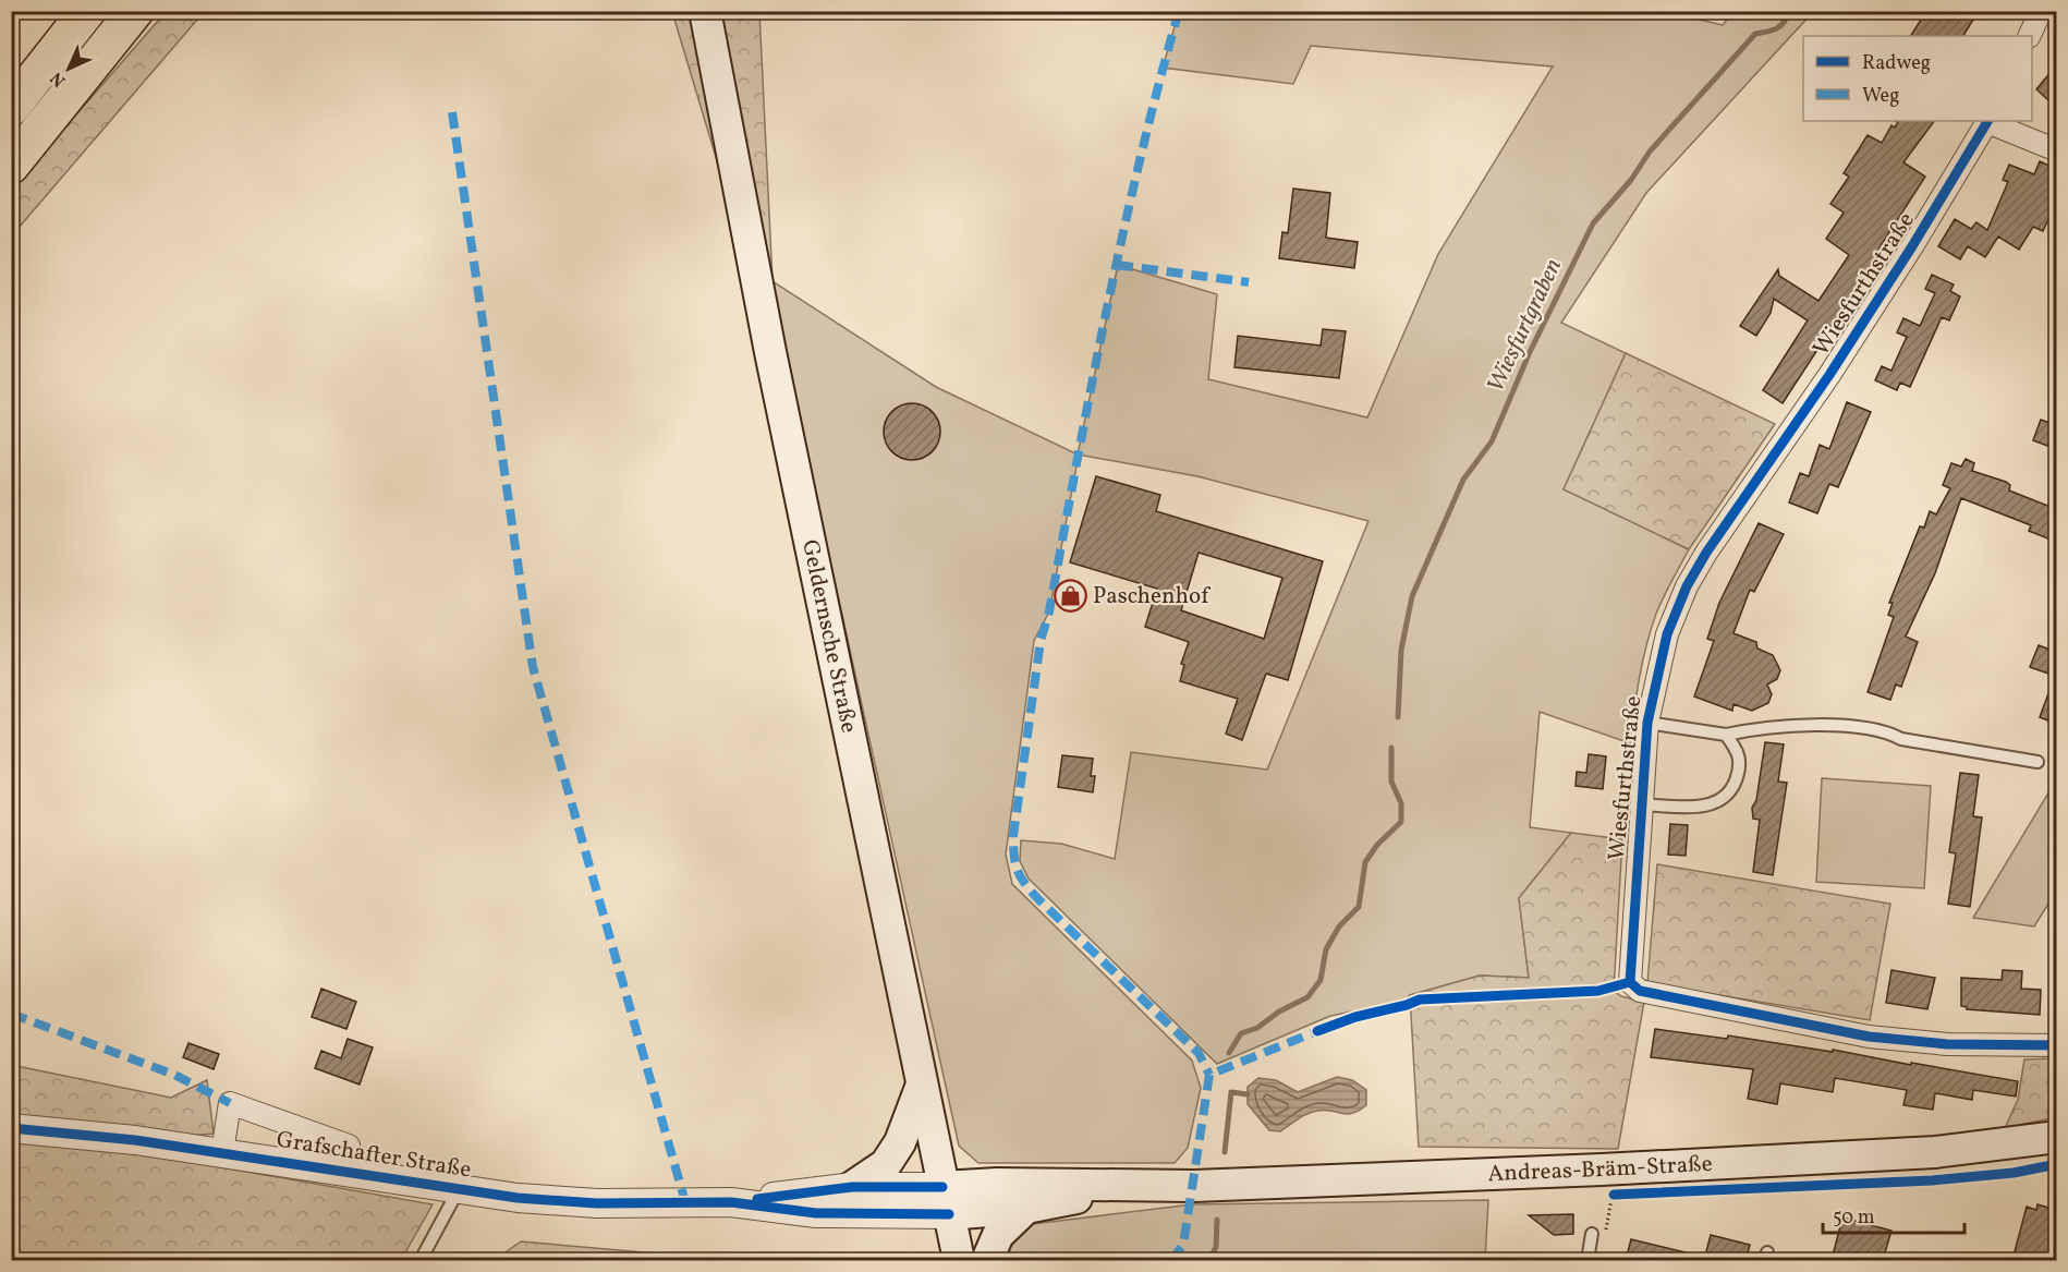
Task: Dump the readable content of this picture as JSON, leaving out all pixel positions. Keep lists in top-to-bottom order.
{
  "streets": {
    "main road": ["Geldernsche Straße", "Andreas-Bräm-Straße"],
    "street": ["Wiesfurthstraße", "Grafschafter Straße"]
  },
  "crossings": [
    ["Geldernsche Straße", "Grafschafter Straße"],
    ["Geldernsche Straße", "Andreas-Bräm-Straße"],
    ["Grafschafter Straße", "Andreas-Bräm-Straße"]
  ],
  "water": ["Wiesfurtgraben"],
  "places": {
    "shop": ["Paschenhof"]
  },
  "legend": ["Radweg", "Weg"],
  "scale_bar": "50 m",
  "north": "bottom left"
}
